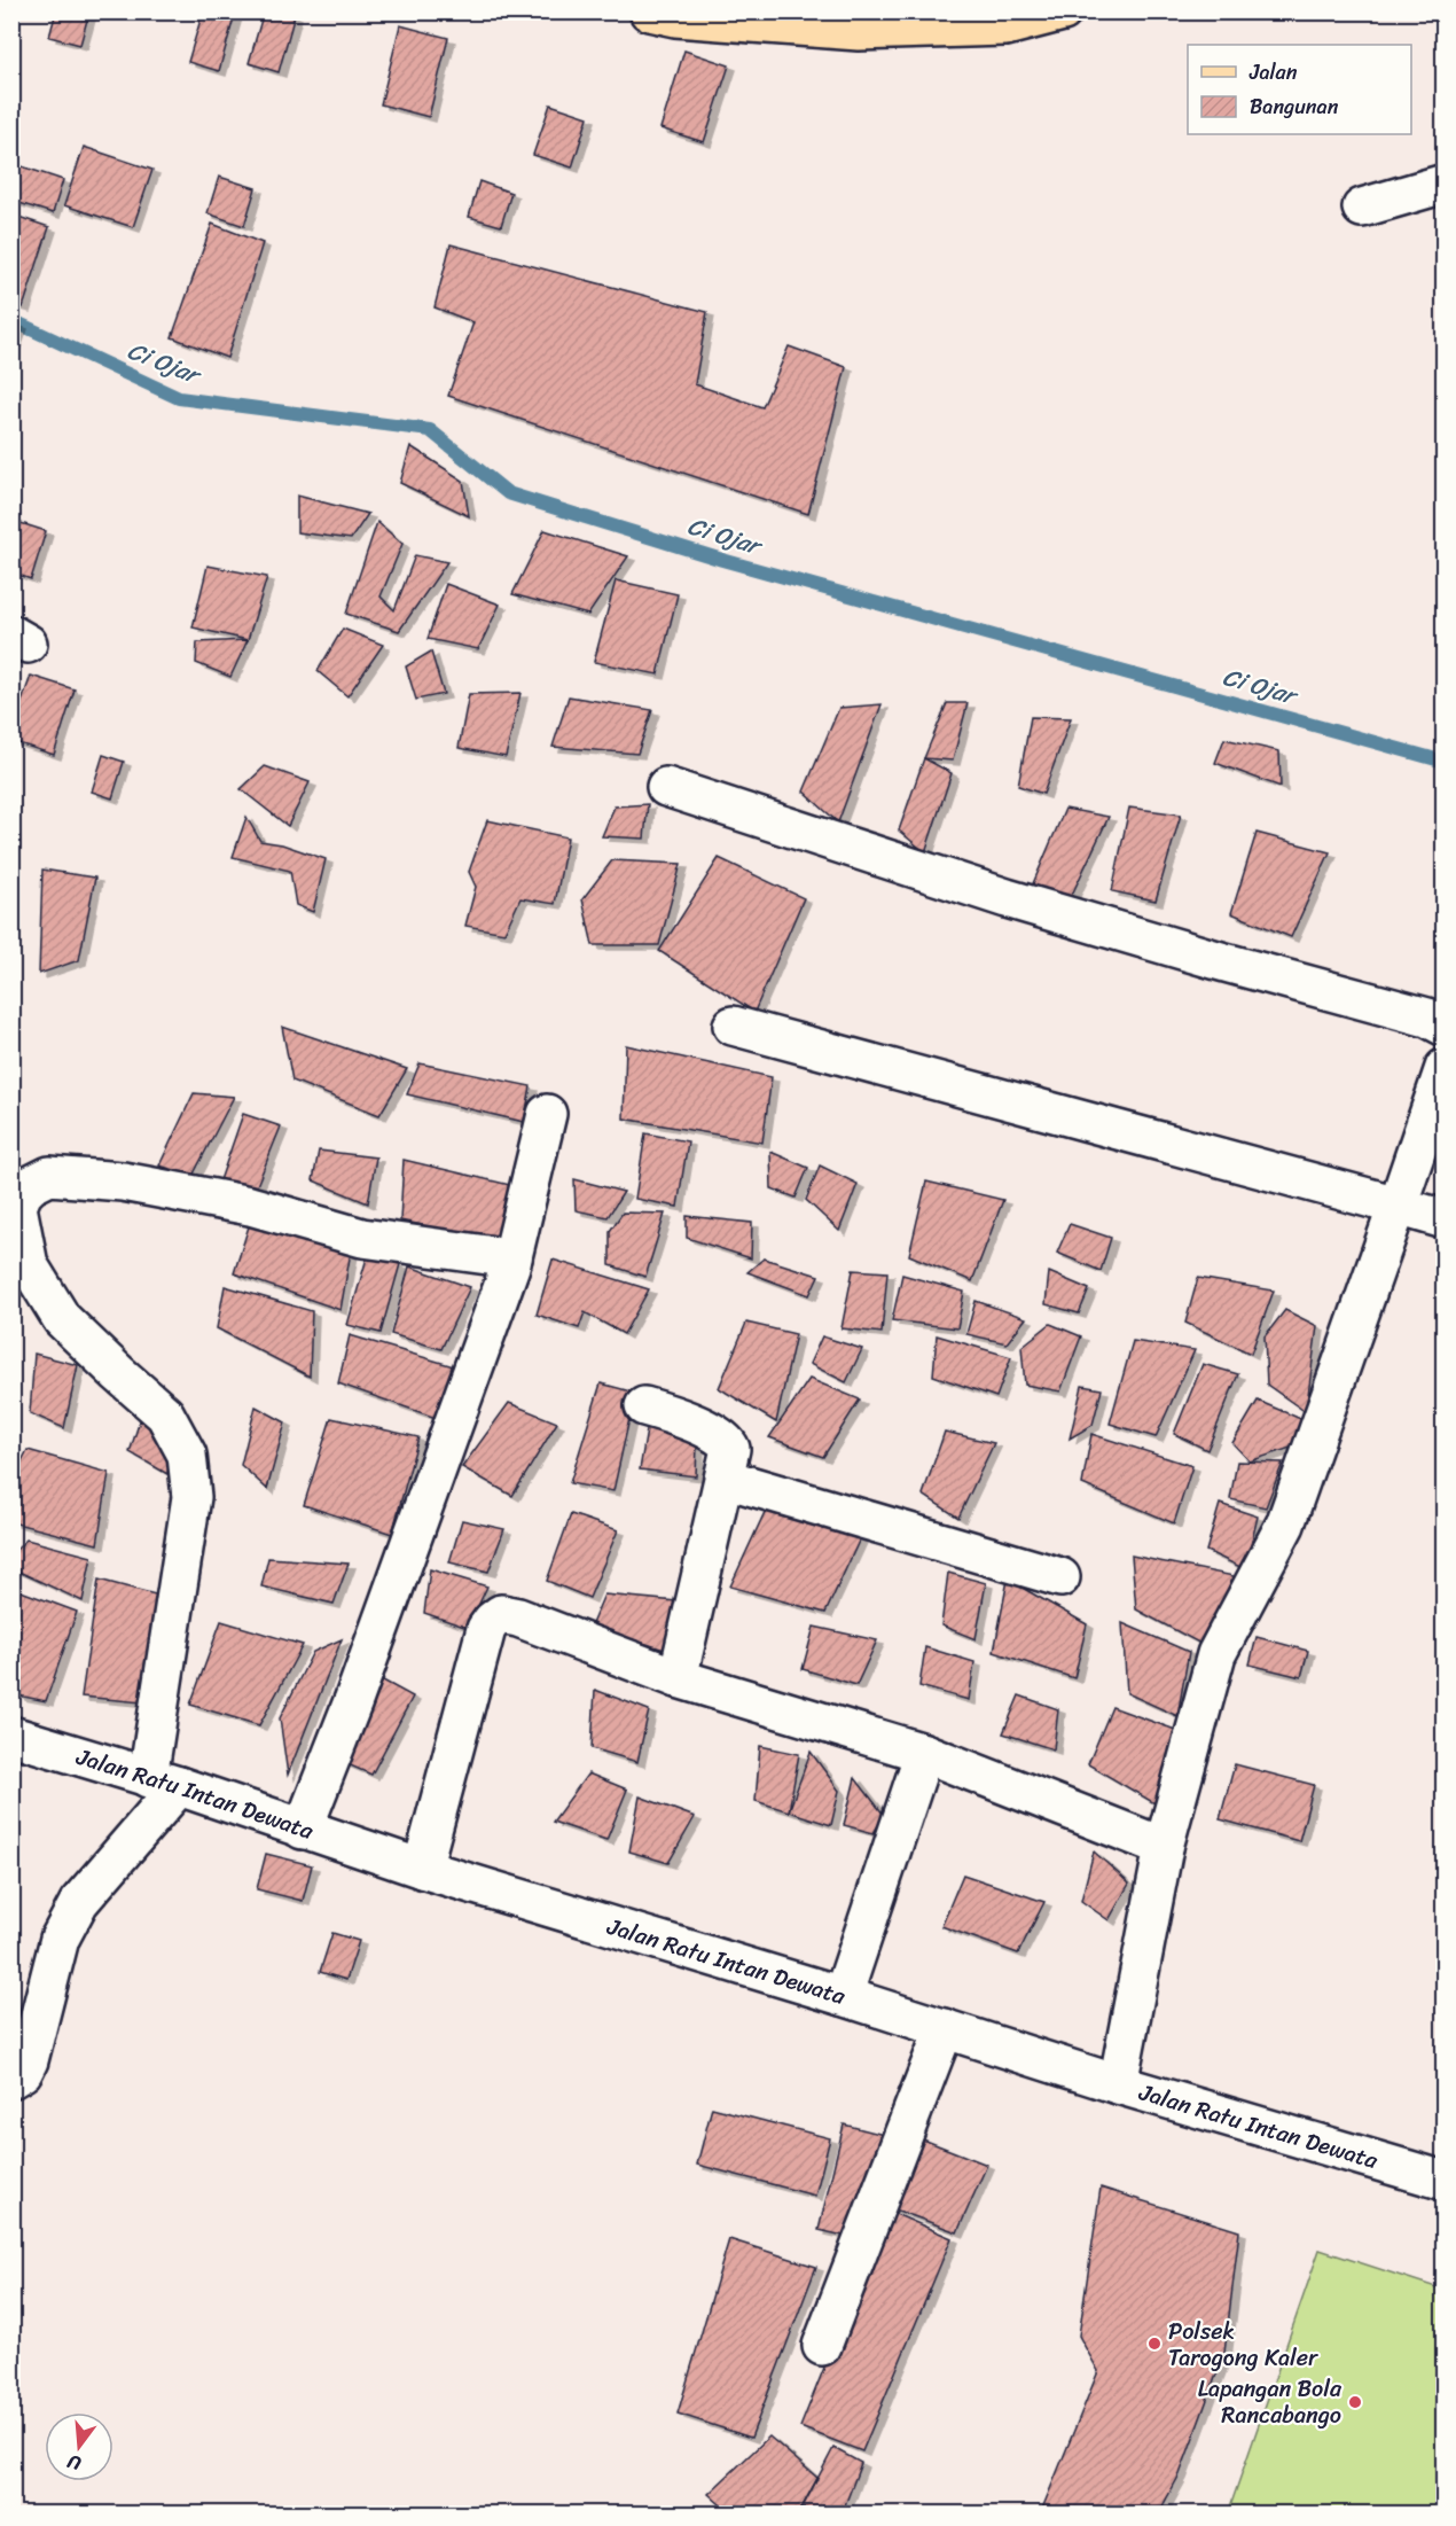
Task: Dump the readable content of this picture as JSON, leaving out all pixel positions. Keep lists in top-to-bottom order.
{
  "streets": {
    "street": ["Jalan Ratu Intan Dewata"]
  },
  "water": ["Ci Ojar"],
  "places": ["Polsek Tarogong Kaler", "Lapangan Bola Rancabango"],
  "legend": ["Jalan", "Bangunan"],
  "north": "bottom"
}
